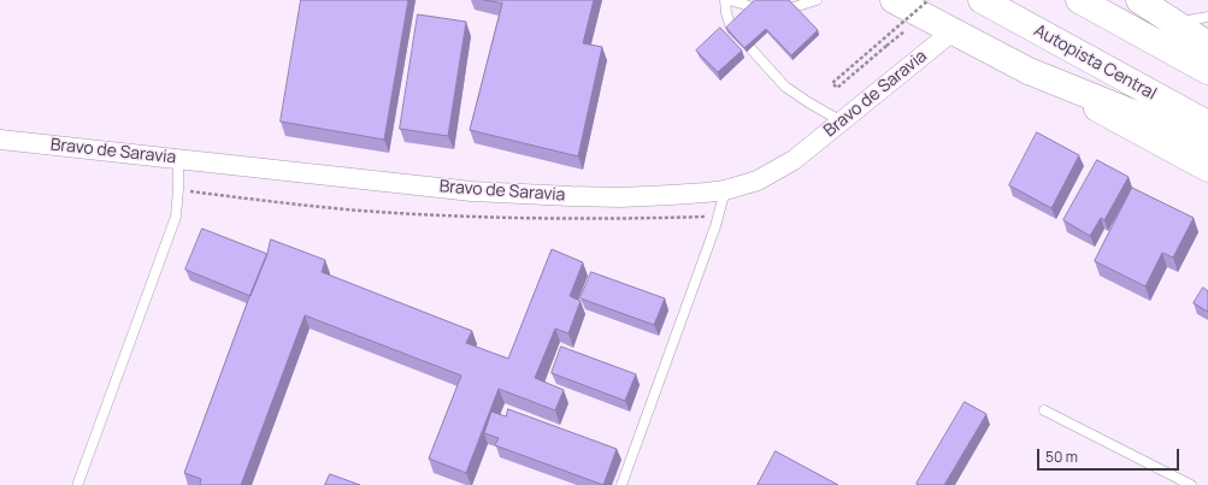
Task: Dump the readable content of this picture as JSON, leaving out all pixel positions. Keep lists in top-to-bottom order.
{
  "streets": {
    "main road": ["Autopista Central"],
    "street": ["Bravo de Saravia"]
  },
  "scale_bar": "50 m"
}
